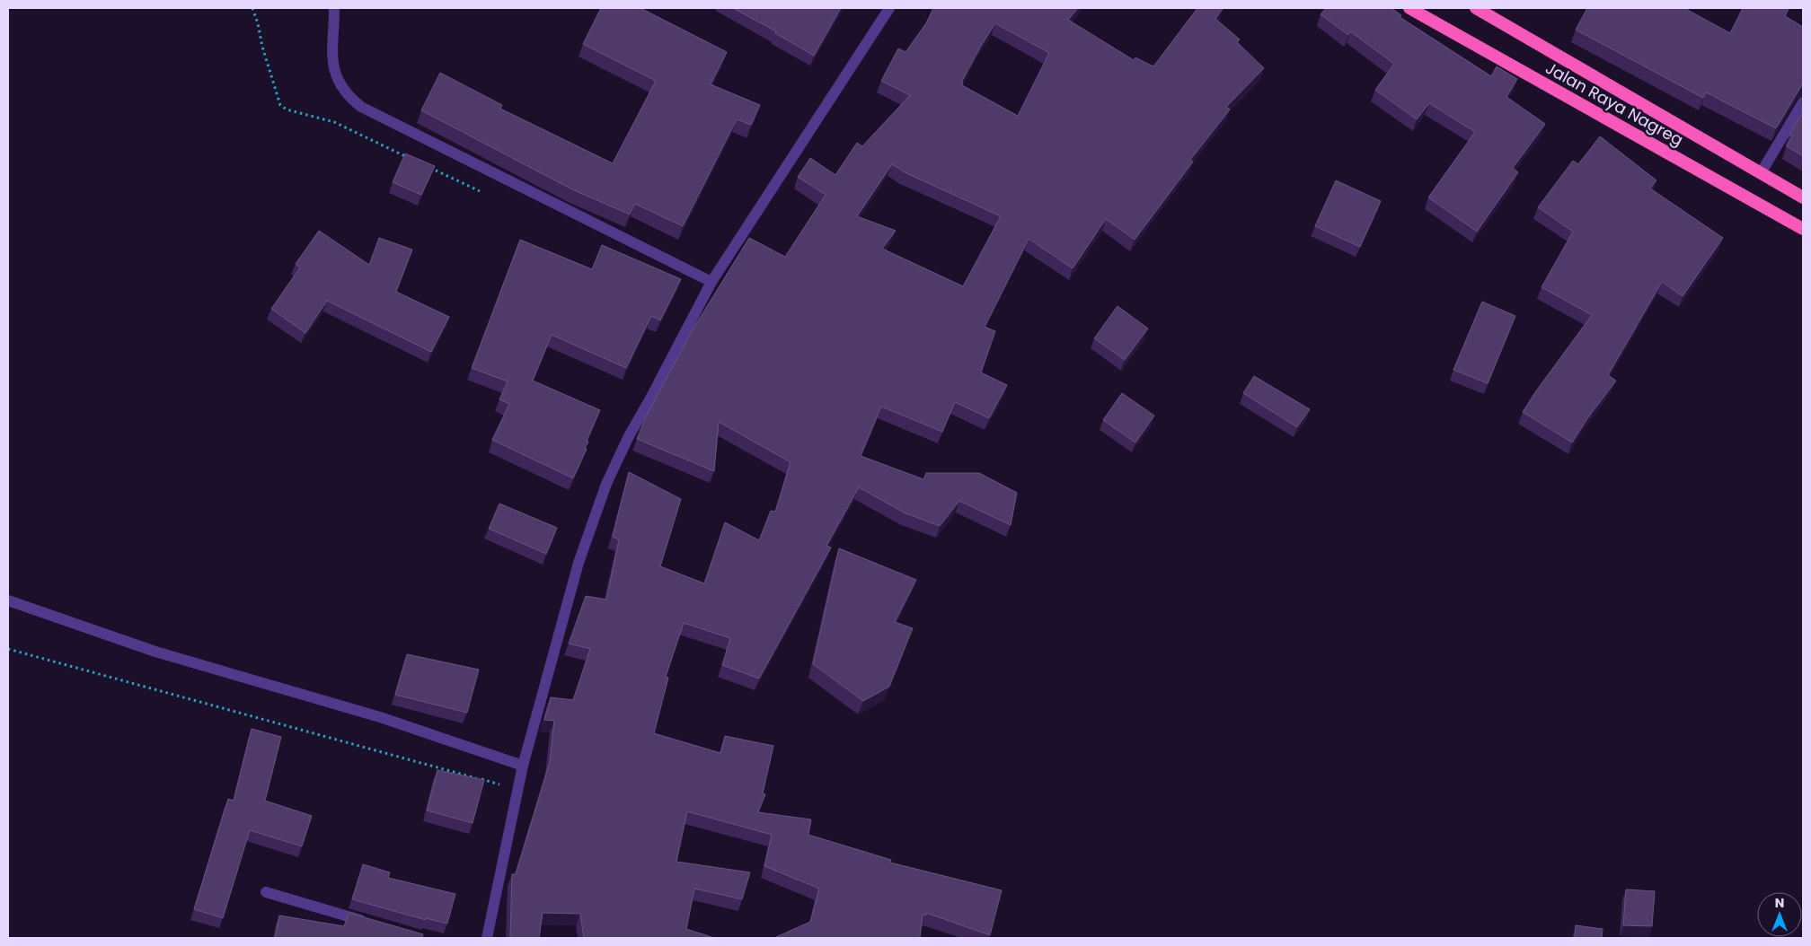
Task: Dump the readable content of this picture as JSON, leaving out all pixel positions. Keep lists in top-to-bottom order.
{
  "streets": {
    "highway": ["Jalan Raya Nagreg"]
  },
  "north": "top"
}
